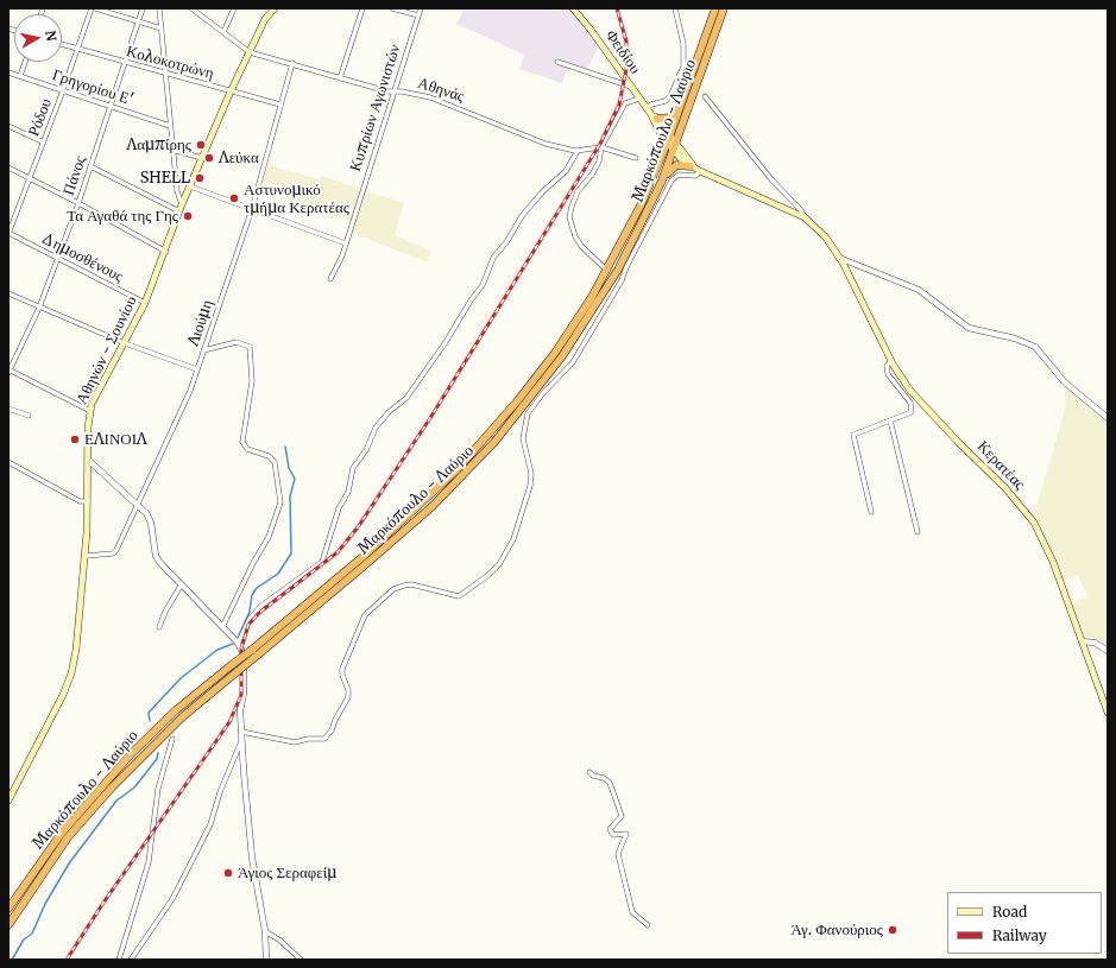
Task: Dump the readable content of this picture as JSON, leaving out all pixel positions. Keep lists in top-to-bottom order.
{
  "streets": {
    "highway": ["Μαρκόπουλο - Λαύριο"],
    "main road": ["Φειδίου", "Αθηνών - Σουνίου", "Κερατέας"],
    "street": [
      "Κολοκοτρώνη",
      "Γρηγορίου Ε'",
      "Αθηνάς",
      "Κυπρίων Αγωνιστών",
      "Ρόδου",
      "Πάνος",
      "Δημοσθένους",
      "Λιούμη"
    ]
  },
  "crossings": [
    ["Κολοκοτρώνη", "Ρόδου"],
    ["Κολοκοτρώνη", "Πάνος"],
    ["Κολοκοτρώνη", "Λιούμη"],
    ["Κολοκοτρώνη", "Αθηνών - Σουνίου"],
    ["Γρηγορίου Ε'", "Ρόδου"],
    ["Γρηγορίου Ε'", "Πάνος"],
    ["Αθηνάς", "Κυπρίων Αγωνιστών"],
    ["Αθηνάς", "Λιούμη"],
    ["Αθηνάς", "Αθηνών - Σουνίου"],
    ["Ρόδου", "Δημοσθένους"],
    ["Μαρκόπουλο - Λαύριο", "Κερατέας"],
    ["Πάνος", "Δημοσθένους"],
    ["Δημοσθένους", "Αθηνών - Σουνίου"],
    ["Λιούμη", "Αθηνών - Σουνίου"]
  ],
  "places": [
    "Λαμπίρης",
    "Λεύκα",
    "SHELL",
    "Αστυνομικό τμήμα Κερατέας",
    "Τα Αγαθά της Γης",
    "ΕΛΙΝΟΙΛ",
    "Άγιος Σεραφείμ",
    "Άγ. Φανούριος"
  ],
  "legend": ["Road", "Railway"],
  "north": "right"
}
